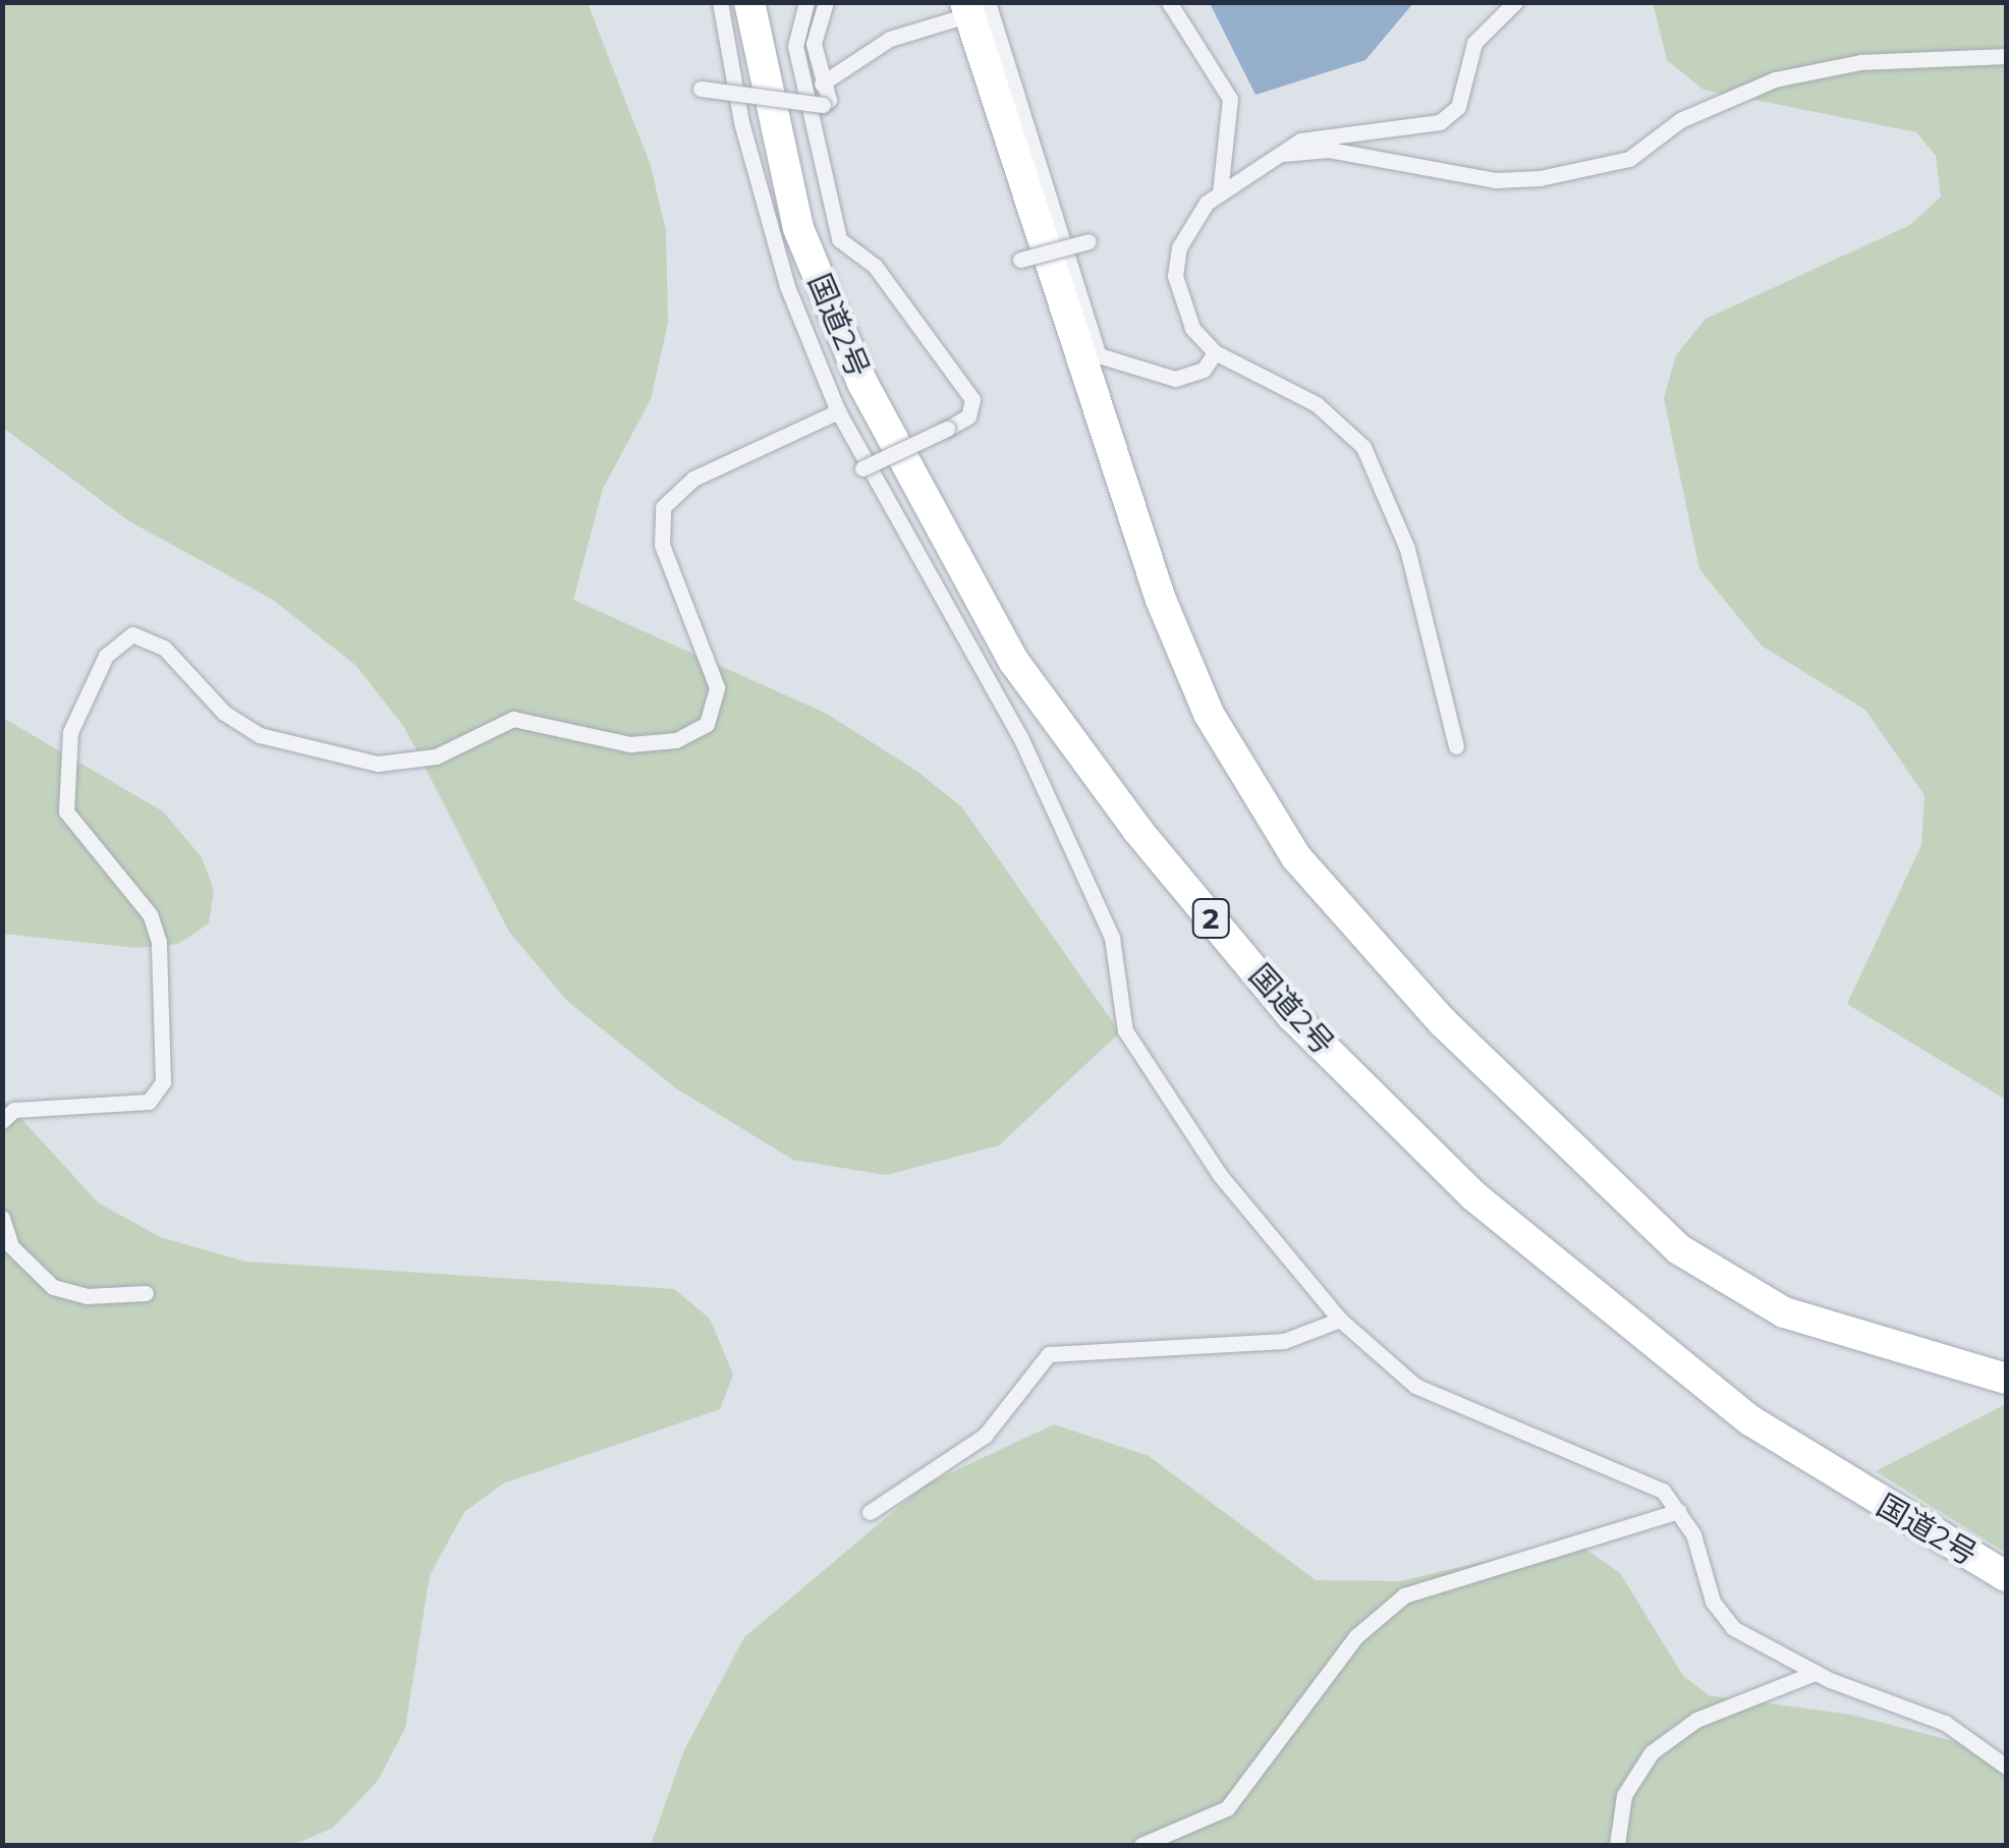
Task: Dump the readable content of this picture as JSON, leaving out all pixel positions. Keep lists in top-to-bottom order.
{
  "streets": {
    "highway": ["国道2号", "2"]
  }
}
